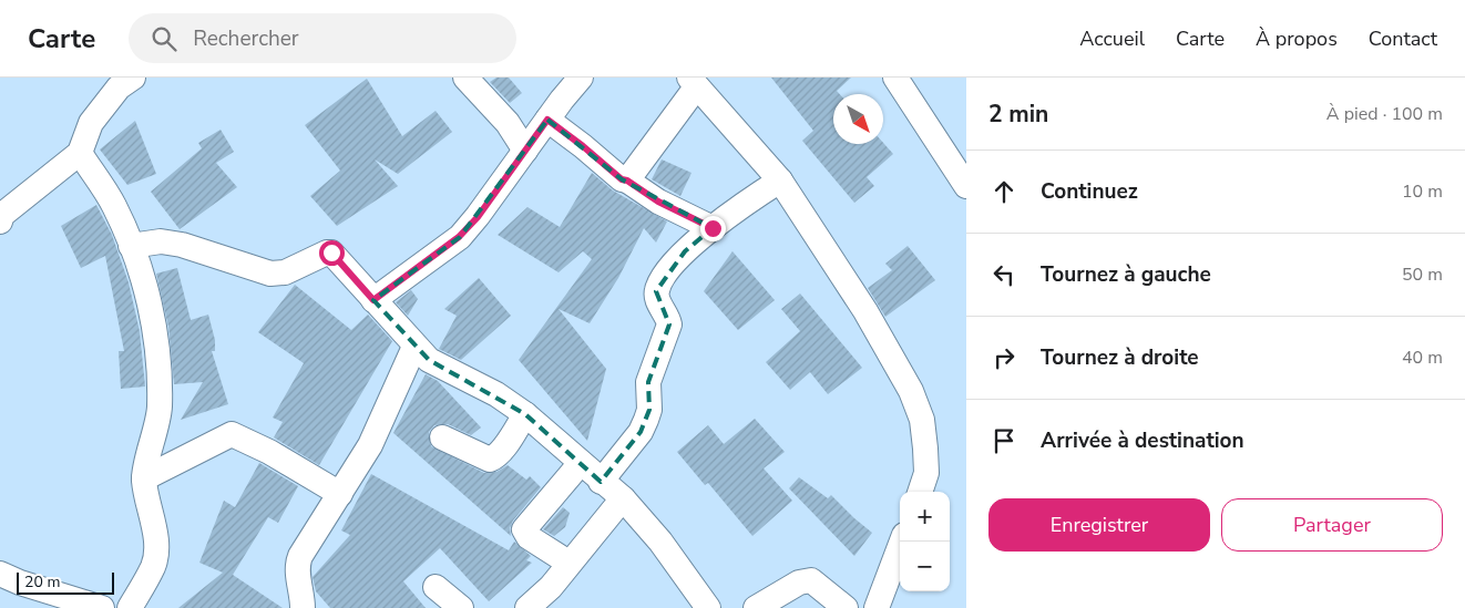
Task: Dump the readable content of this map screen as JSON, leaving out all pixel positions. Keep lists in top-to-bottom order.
{
  "scale_bar": "20 m",
  "north": "bottom right",
  "page": {
    "header": "Carte",
    "search": "Rechercher",
    "nav": [
      "Accueil",
      "Carte",
      "À propos",
      "Contact"
    ],
    "heading": ["2 min", "À pied · 100 m"],
    "list": [
      ["Continuez", "10 m"],
      ["Tournez à gauche", "50 m"],
      ["Tournez à droite", "40 m"],
      "Arrivée à destination"
    ],
    "buttons": ["Enregistrer", "Partager"],
    "map_buttons": ["+", "−"],
    "scale": "20 m"
  }
}
